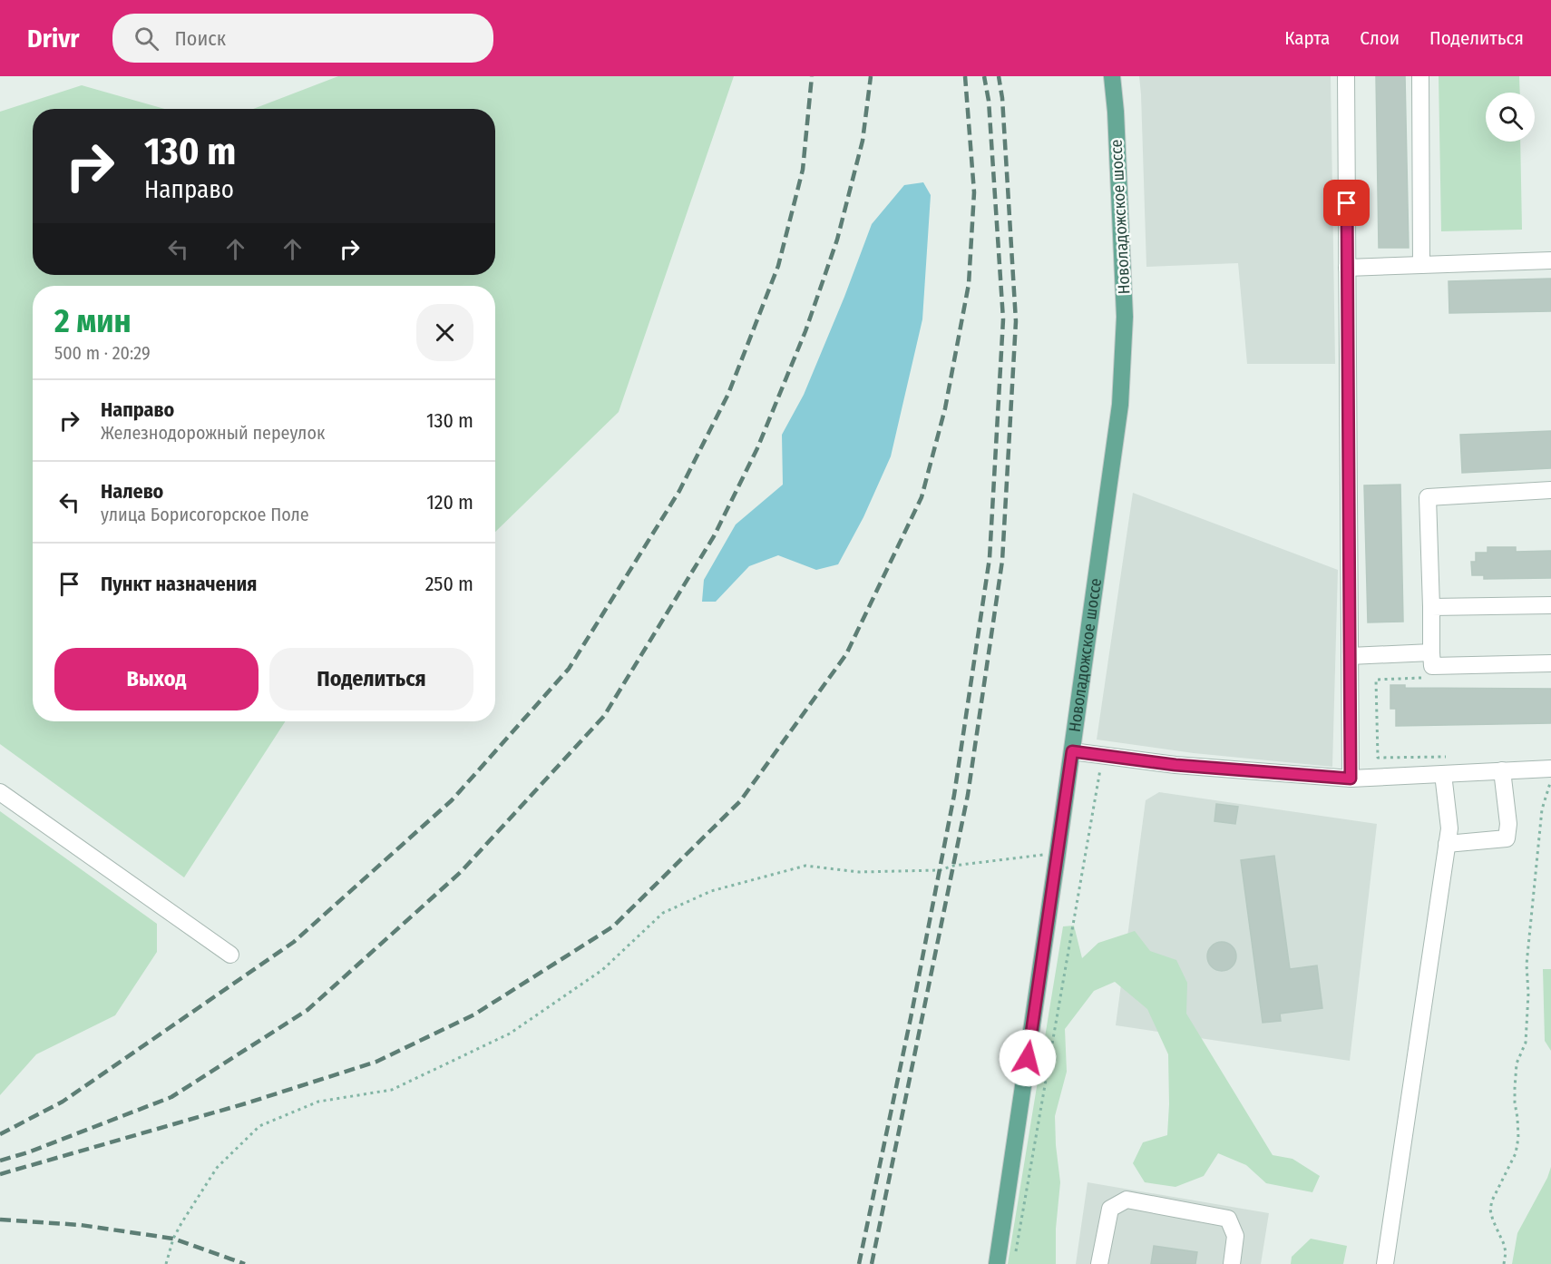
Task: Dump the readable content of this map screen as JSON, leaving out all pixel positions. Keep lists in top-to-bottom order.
{
  "streets": {
    "main road": ["Новоладожское шоссе"]
  },
  "page": {
    "header": "Drivr",
    "search": "Поиск",
    "nav": ["Карта", "Слои", "Поделиться"],
    "turn": ["130 m", "Направо"],
    "heading": ["2 мин", "500 m · 20:29"],
    "list": [
      {
        "name": "Направо",
        "note": "Железнодорожный переулок",
        "value": "130 m"
      },
      {
        "name": "Налево",
        "note": "улица Борисогорское Поле",
        "value": "120 m"
      },
      {
        "name": "Пункт назначения",
        "value": "250 m"
      }
    ],
    "buttons": ["Выход", "Поделиться"]
  }
}
